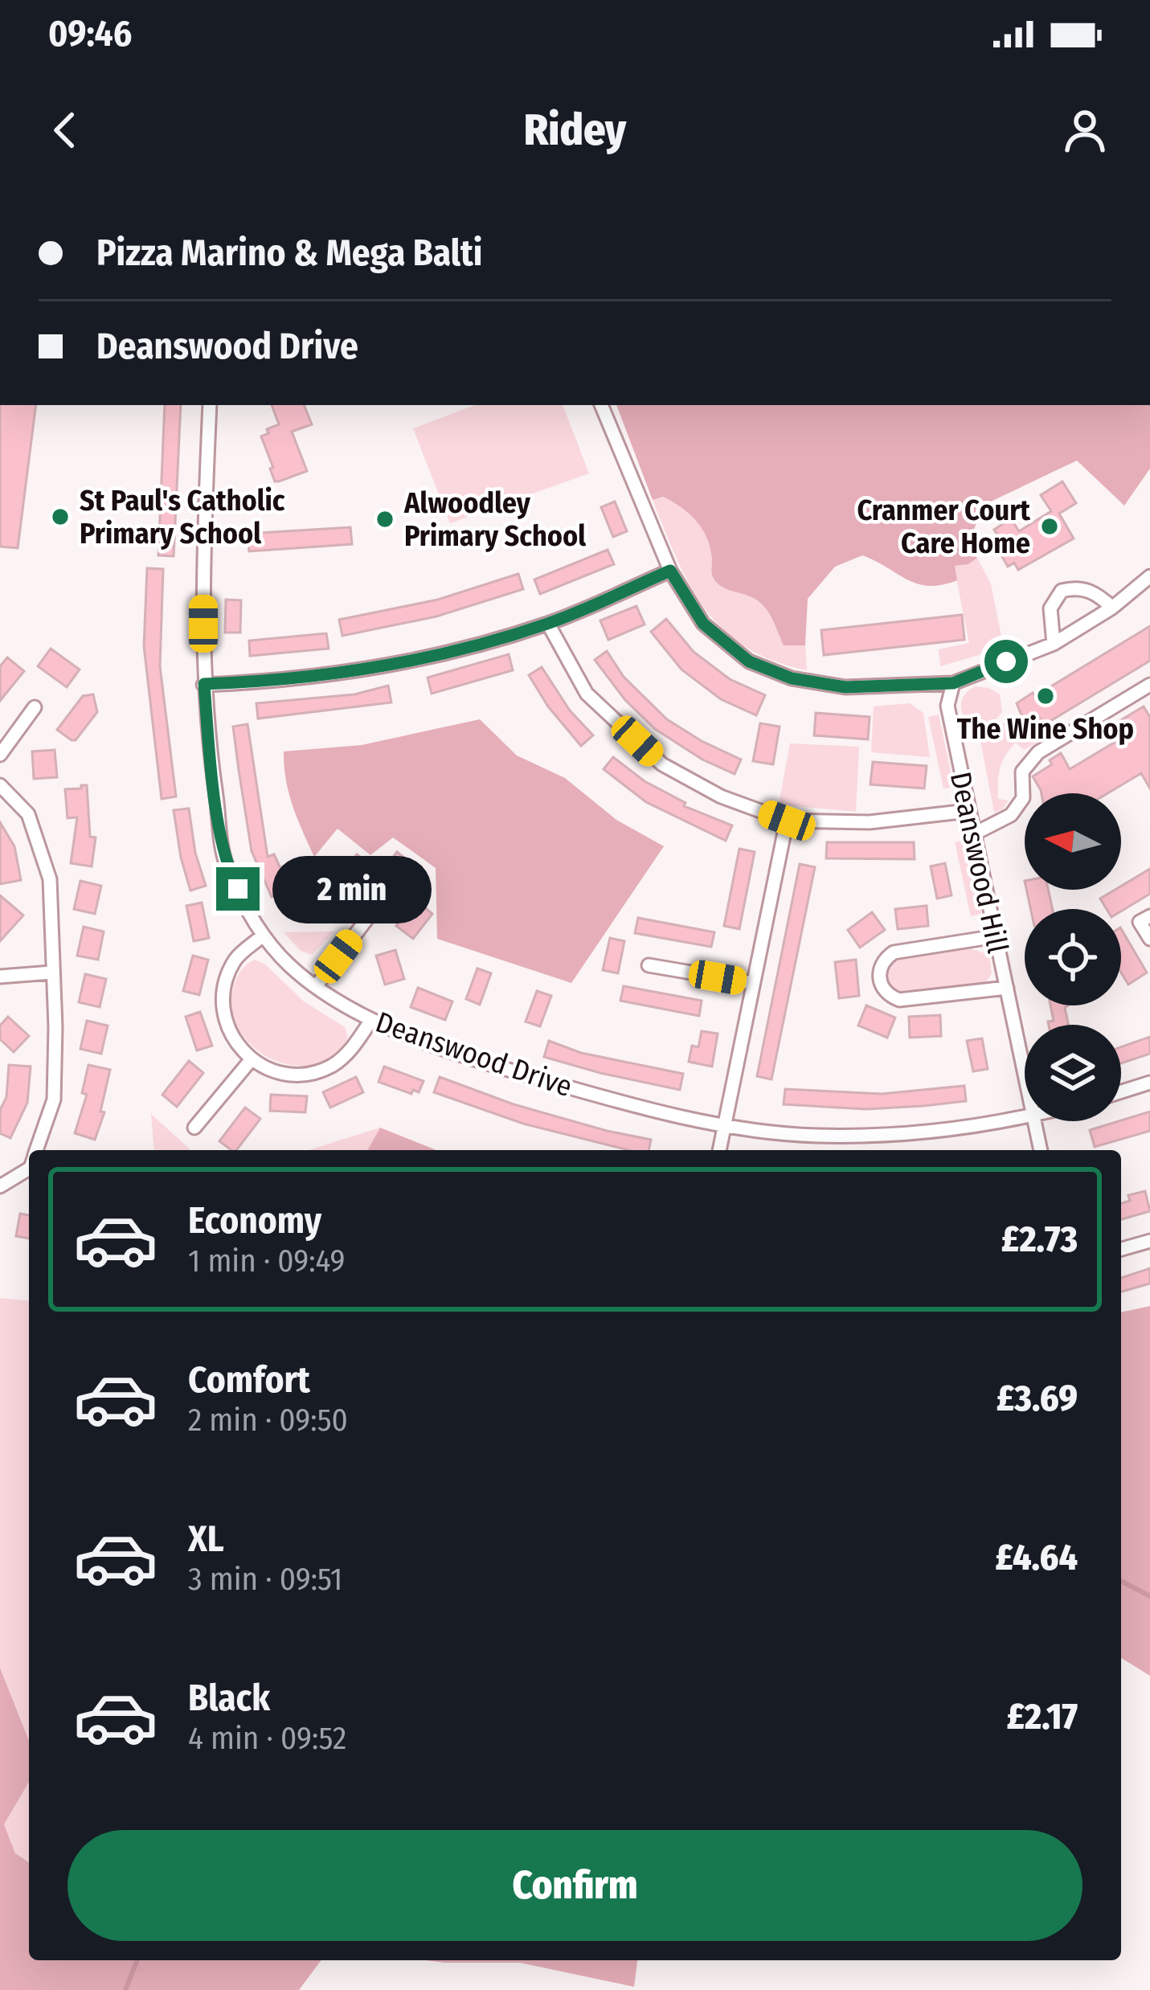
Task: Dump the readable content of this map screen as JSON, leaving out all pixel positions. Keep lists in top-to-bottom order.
{
  "streets": {
    "street": ["Deanswood Hill", "Deanswood Drive"]
  },
  "places": [
    "St Paul's Catholic Primary School",
    "Alwoodley Primary School",
    "Cranmer Court Care Home",
    "The Wine Shop"
  ],
  "north": "left",
  "page": {
    "status": "09:46",
    "header": "Ridey",
    "banner": ["Pizza Marino & Mega Balti", "Deanswood Drive"],
    "bubble": "2 min",
    "list": [
      {
        "name": "Economy",
        "note": "1 min · 09:49",
        "value": "£2.73"
      },
      {
        "name": "Comfort",
        "note": "2 min · 09:50",
        "value": "£3.69"
      },
      {
        "name": "XL",
        "note": "3 min · 09:51",
        "value": "£4.64"
      },
      {
        "name": "Black",
        "note": "4 min · 09:52",
        "value": "£2.17"
      }
    ],
    "buttons": "Confirm"
  }
}
